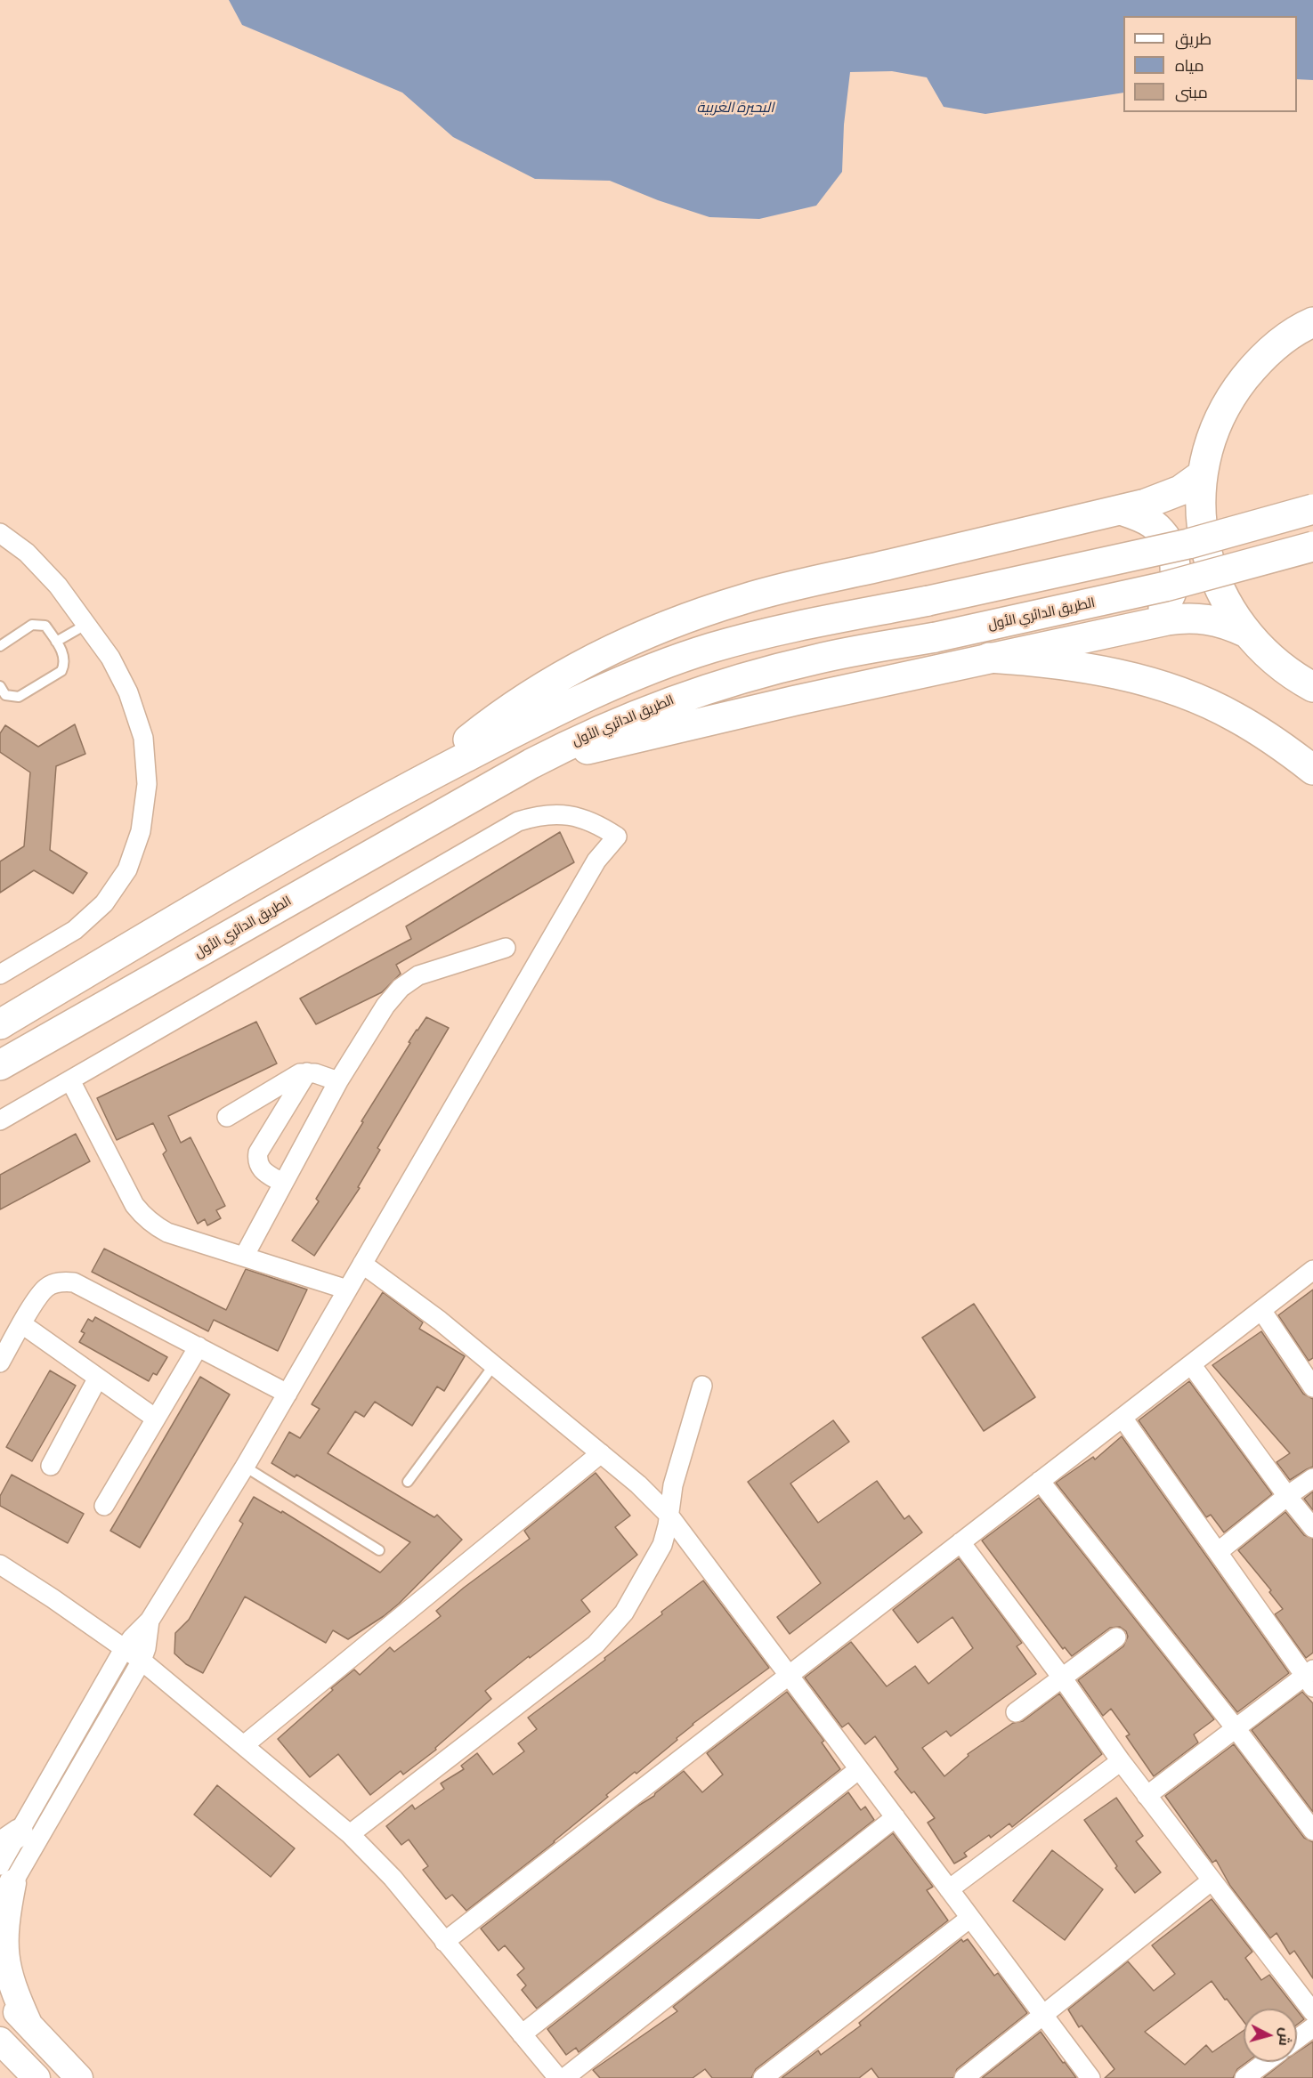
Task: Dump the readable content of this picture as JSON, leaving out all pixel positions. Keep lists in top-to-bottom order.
{
  "streets": {
    "main road": ["الطريق الدائري الأول"]
  },
  "water": ["البحيرة الغربية"],
  "legend": ["طريق", "مياه", "مبنى"],
  "north": "right"
}
